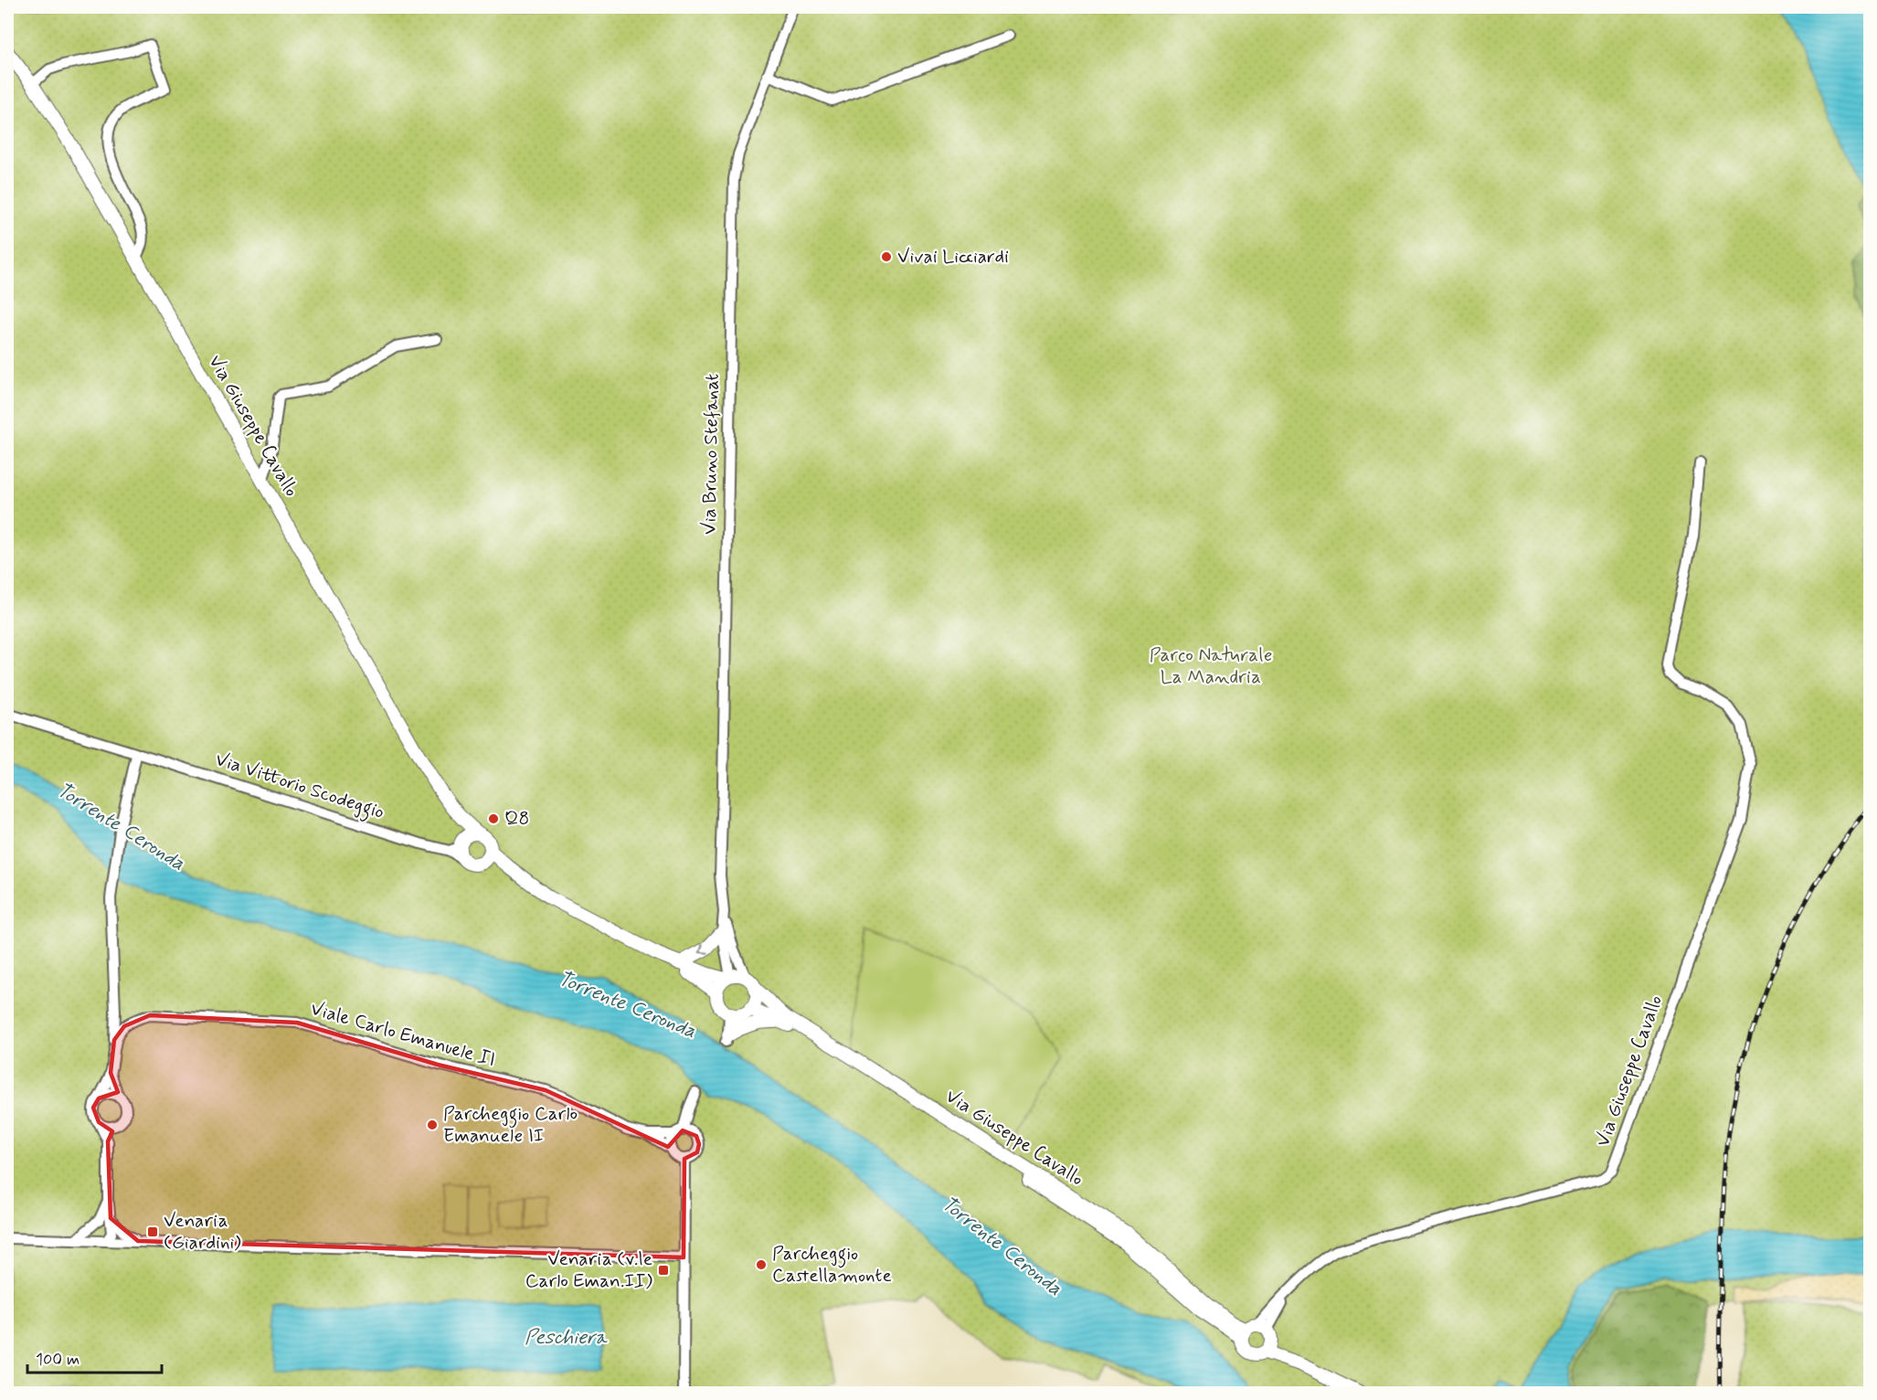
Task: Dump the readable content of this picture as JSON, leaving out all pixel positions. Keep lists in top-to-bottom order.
{
  "streets": {
    "street": [
      "Via Giuseppe Cavallo",
      "Via Bruno Stefanat",
      "Via Vittorio Scodeggio",
      "Viale Carlo Emanuele II"
    ]
  },
  "crossings": [
    ["Via Giuseppe Cavallo", "Via Bruno Stefanat"],
    ["Via Giuseppe Cavallo", "Via Vittorio Scodeggio"]
  ],
  "water": ["Torrente Ceronda", "Peschiera"],
  "parks": ["Parco Naturale La Mandria"],
  "places": {
    "other": [
      "Vivai Licciardi",
      "Q8",
      "Parcheggio Carlo Emanuele II",
      "Parcheggio Castellamonte"
    ],
    "transit": ["Venaria (Giardini)", "Venaria (v.le Carlo Eman.II)"]
  },
  "scale_bar": "100 m"
}
